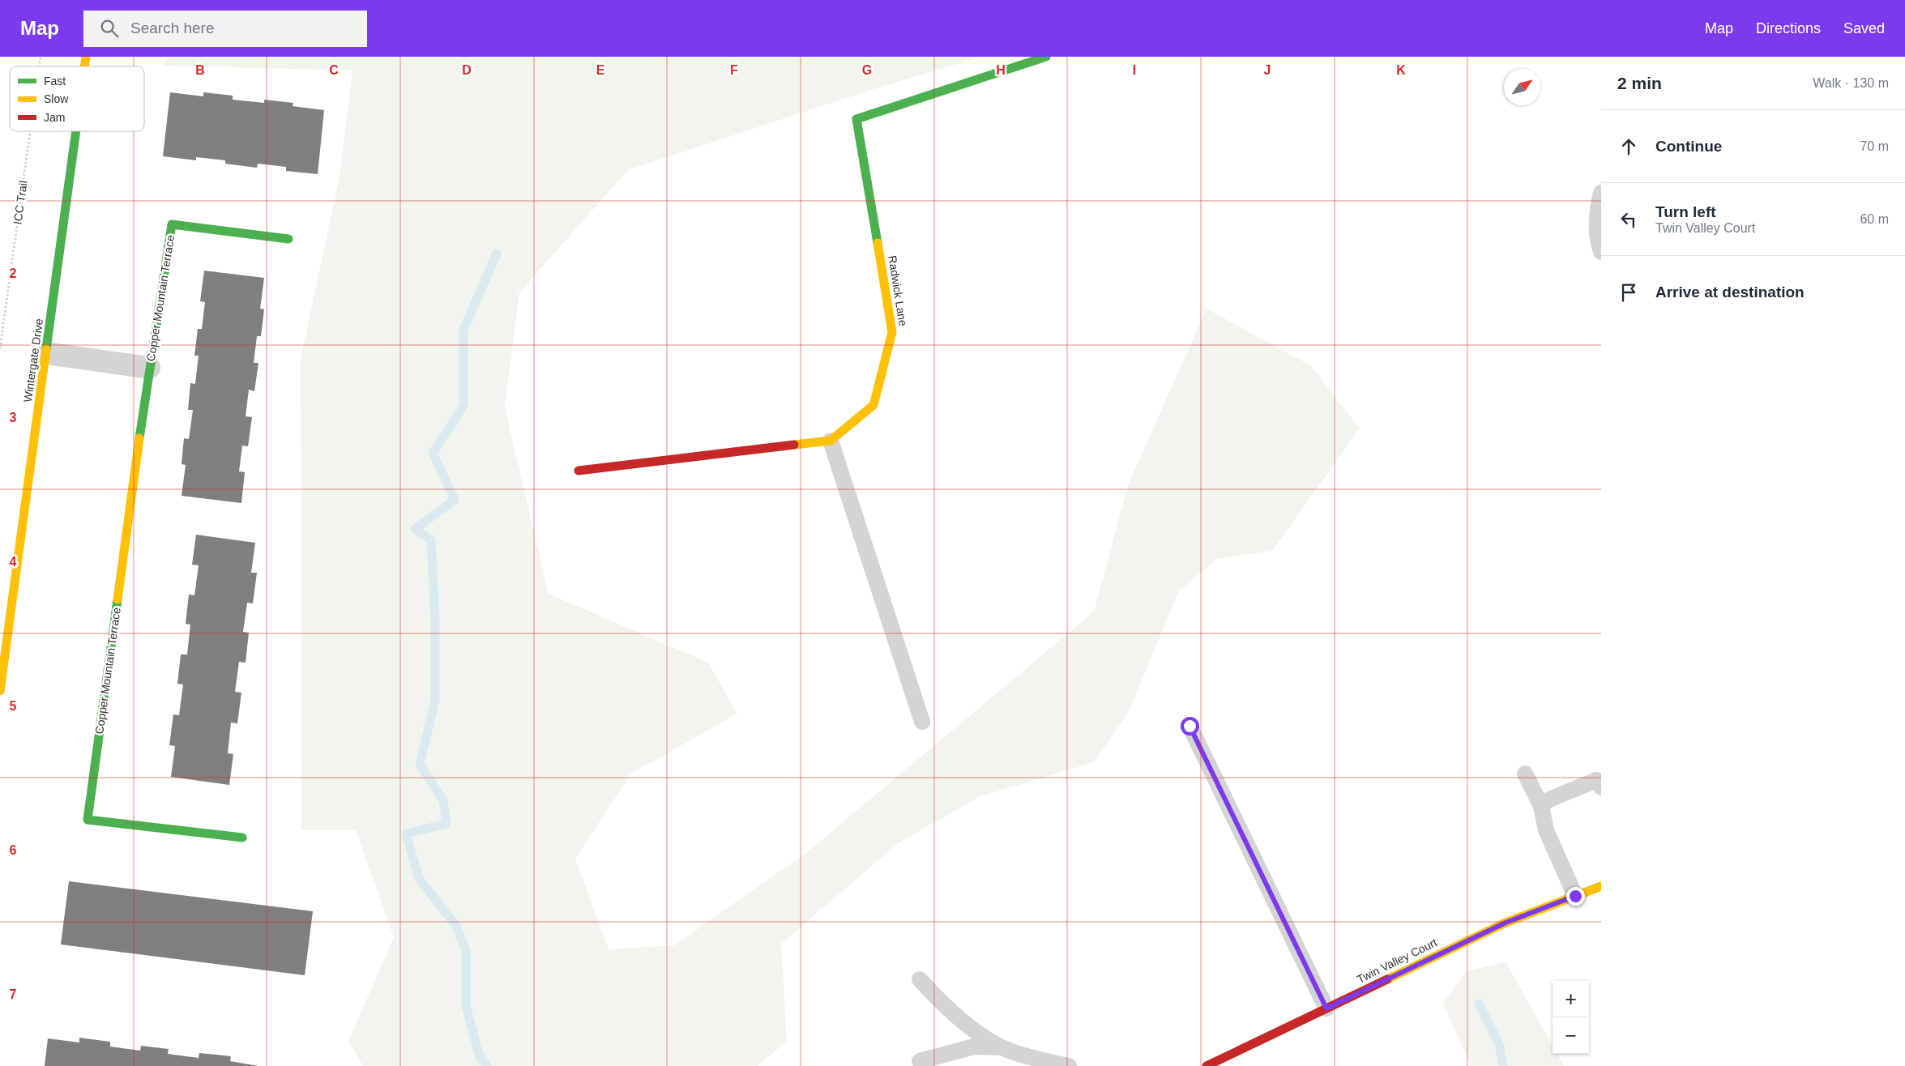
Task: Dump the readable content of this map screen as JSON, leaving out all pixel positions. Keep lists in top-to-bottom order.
{
  "streets": {
    "street": [
      "Radwick Lane",
      "Copper Mountain Terrace",
      "Wintergate Drive",
      "Twin Valley Court"
    ],
    "path": ["ICC Trail"]
  },
  "crossings": [
    ["Copper Mountain Terrace", "Wintergate Drive"]
  ],
  "legend": ["Fast", "Slow", "Jam"],
  "north": "top right",
  "page": {
    "header": "Map",
    "search": "Search here",
    "nav": ["Map", "Directions", "Saved"],
    "heading": ["2 min", "Walk · 130 m"],
    "list": [
      ["Continue", "70 m"],
      ["Turn left", "Twin Valley Court", "60 m"],
      "Arrive at destination"
    ],
    "map_buttons": ["+", "−"]
  },
  "grid": {
    "columns": [
      "B",
      "C",
      "D",
      "E",
      "F",
      "G",
      "H",
      "I",
      "J",
      "K"
    ],
    "rows": [
      "2",
      "3",
      "4",
      "5",
      "6",
      "7"
    ]
  }
}
